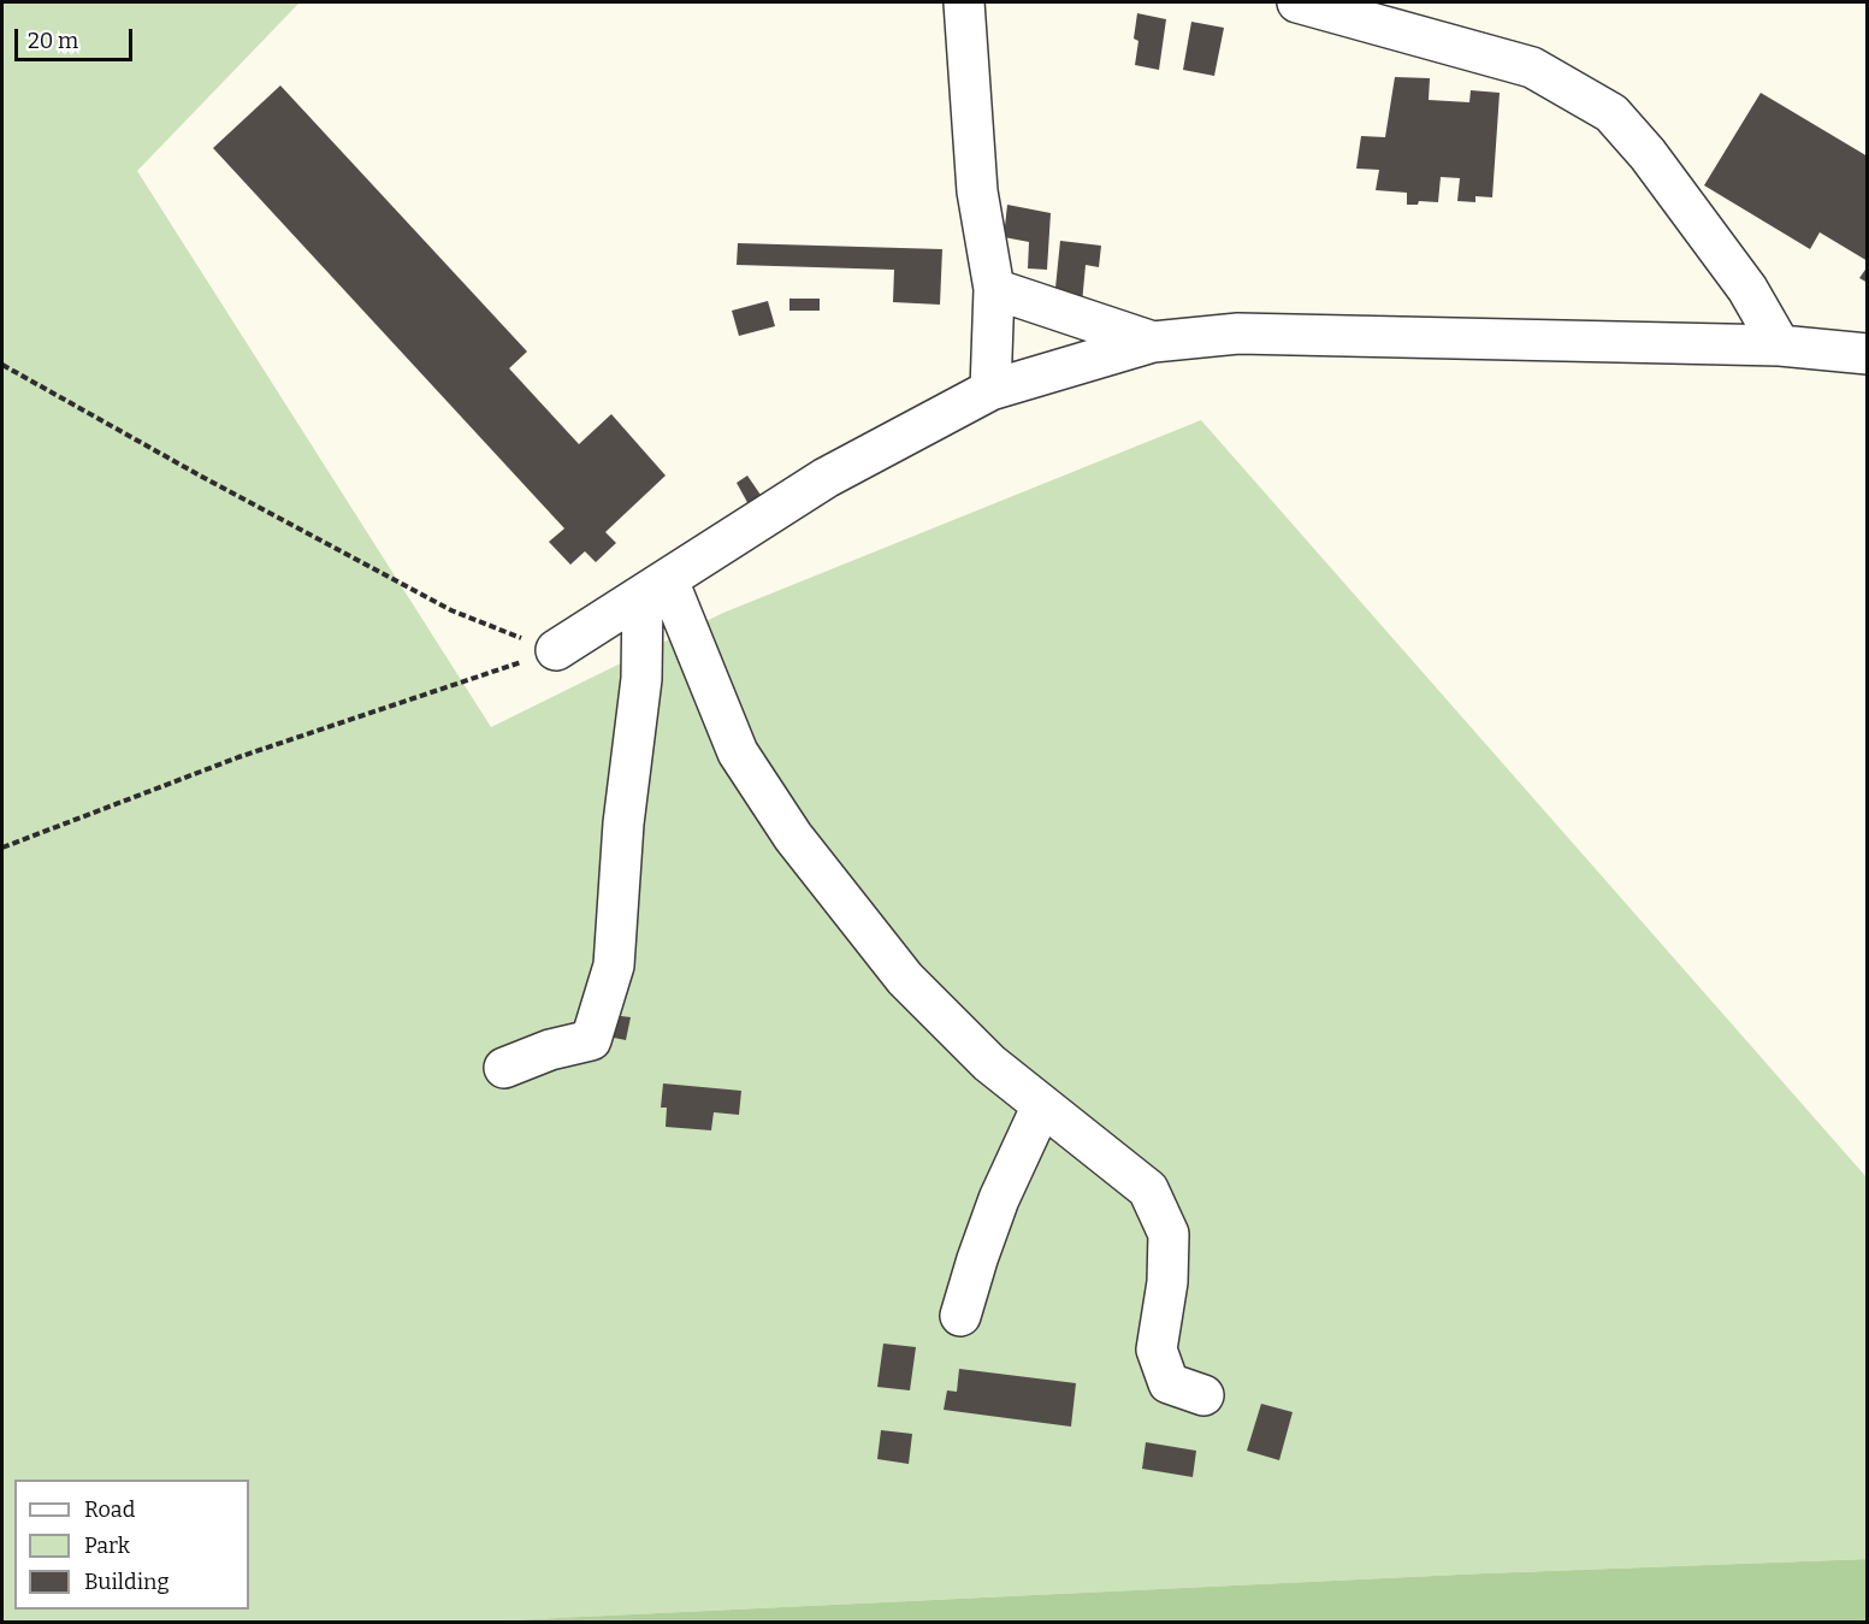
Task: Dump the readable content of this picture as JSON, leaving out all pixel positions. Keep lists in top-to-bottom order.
{
  "legend": ["Road", "Park", "Building"],
  "scale_bar": "20 m"
}
